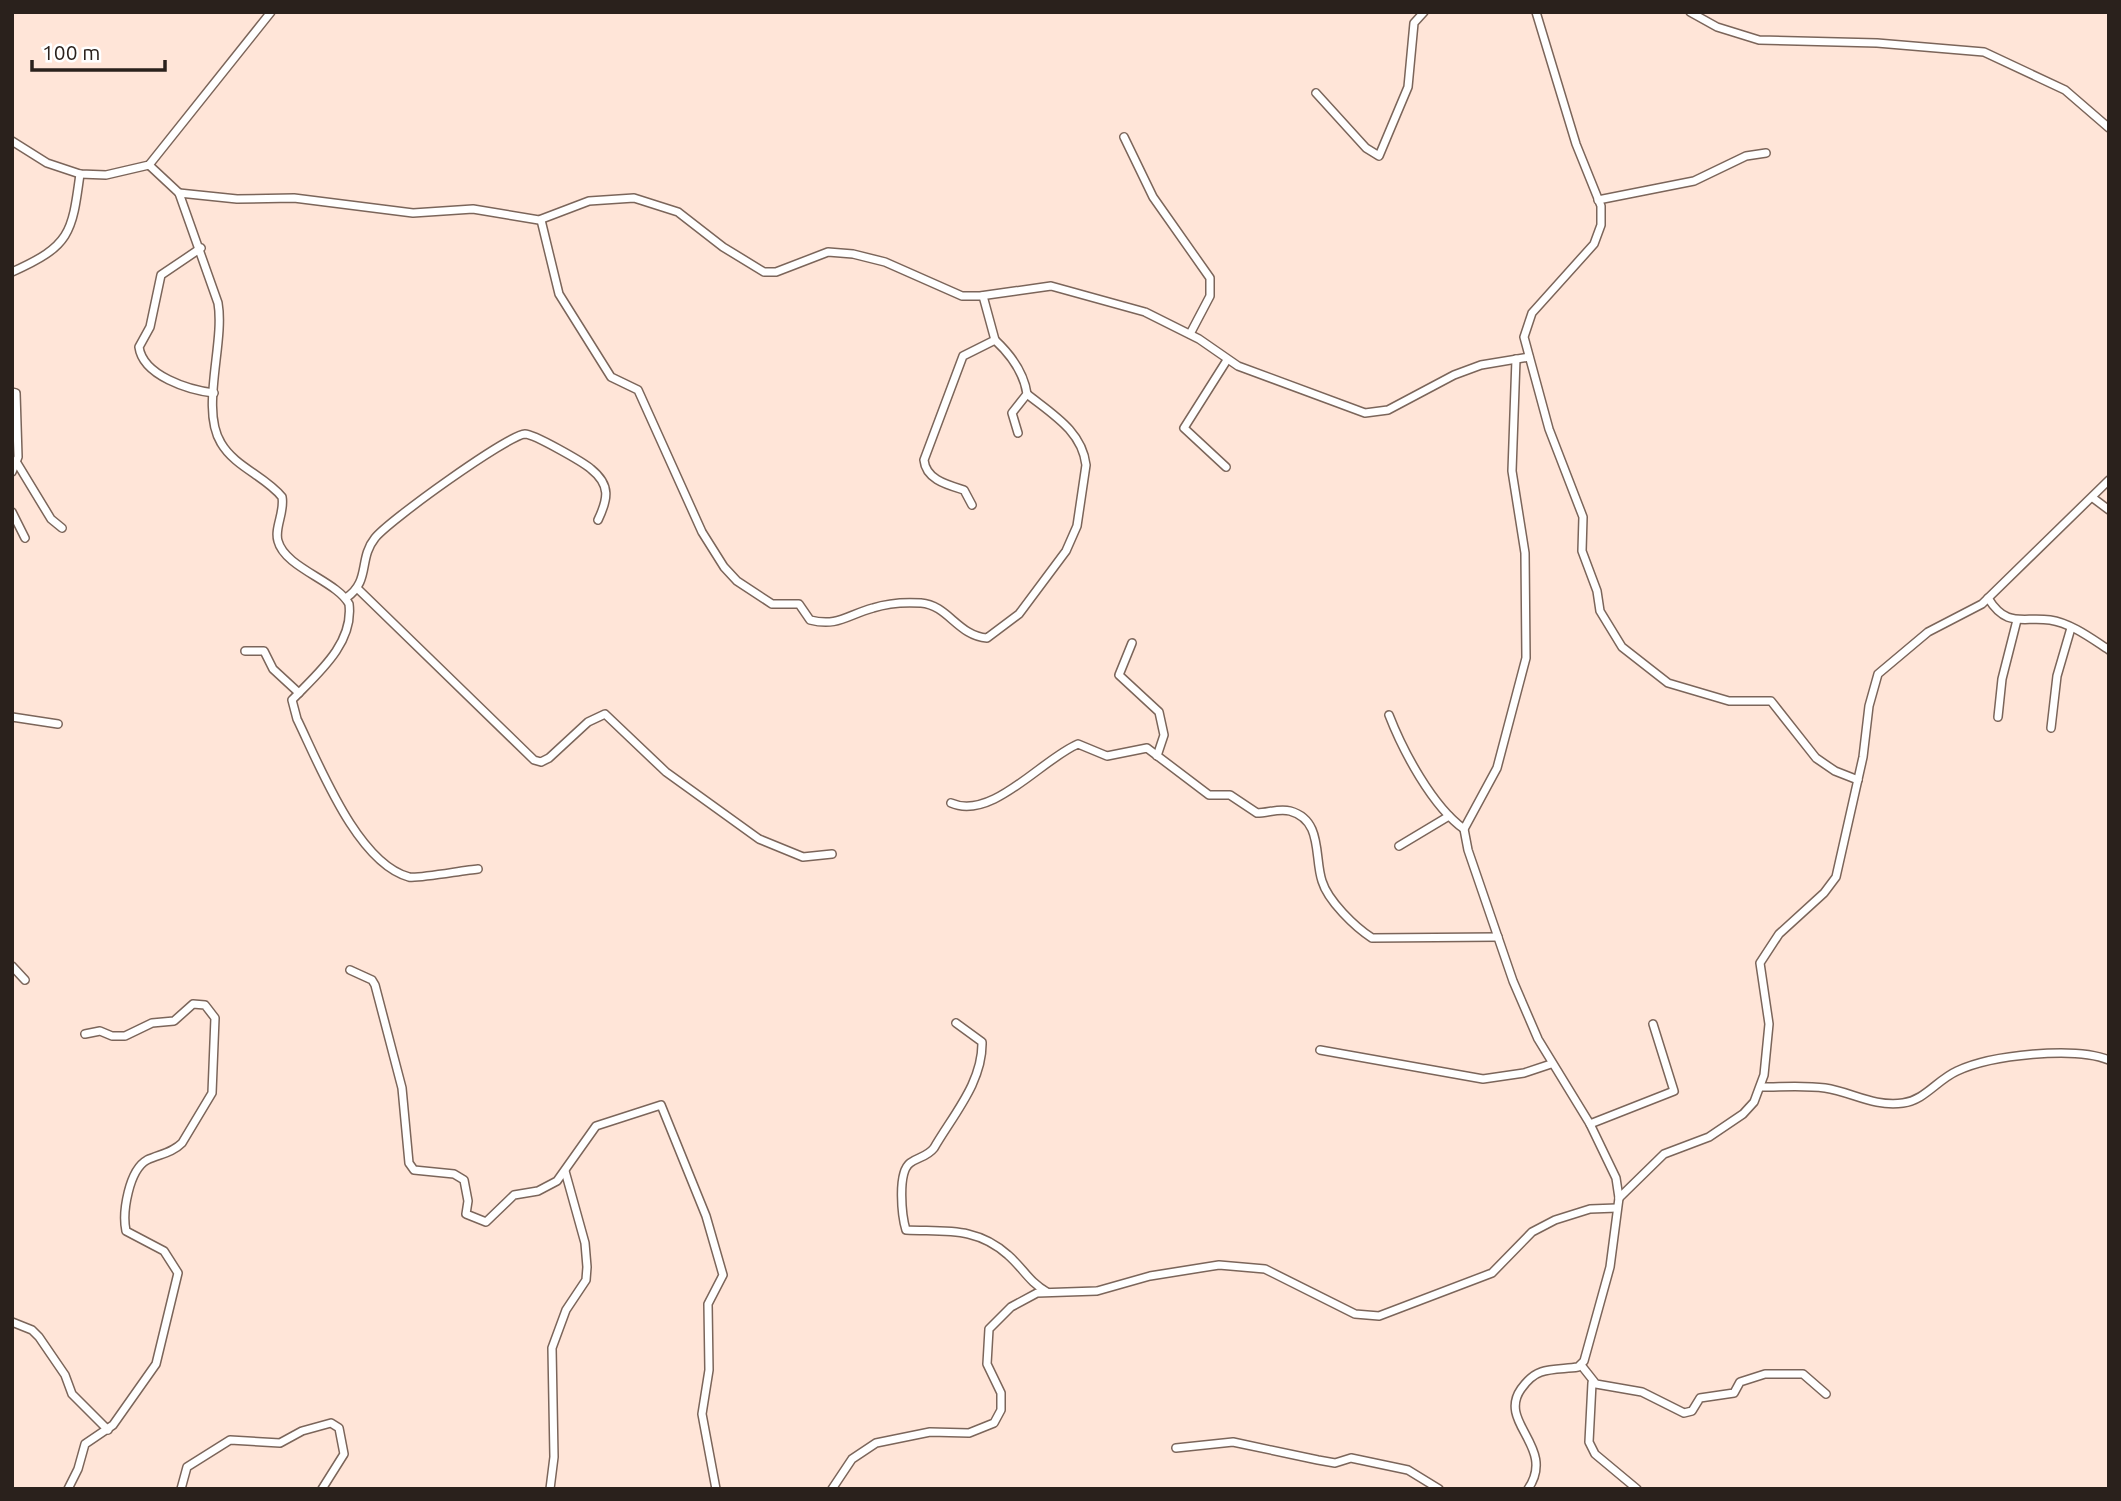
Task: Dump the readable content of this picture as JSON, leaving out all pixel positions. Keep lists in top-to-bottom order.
{
  "scale_bar": "100 m"
}
